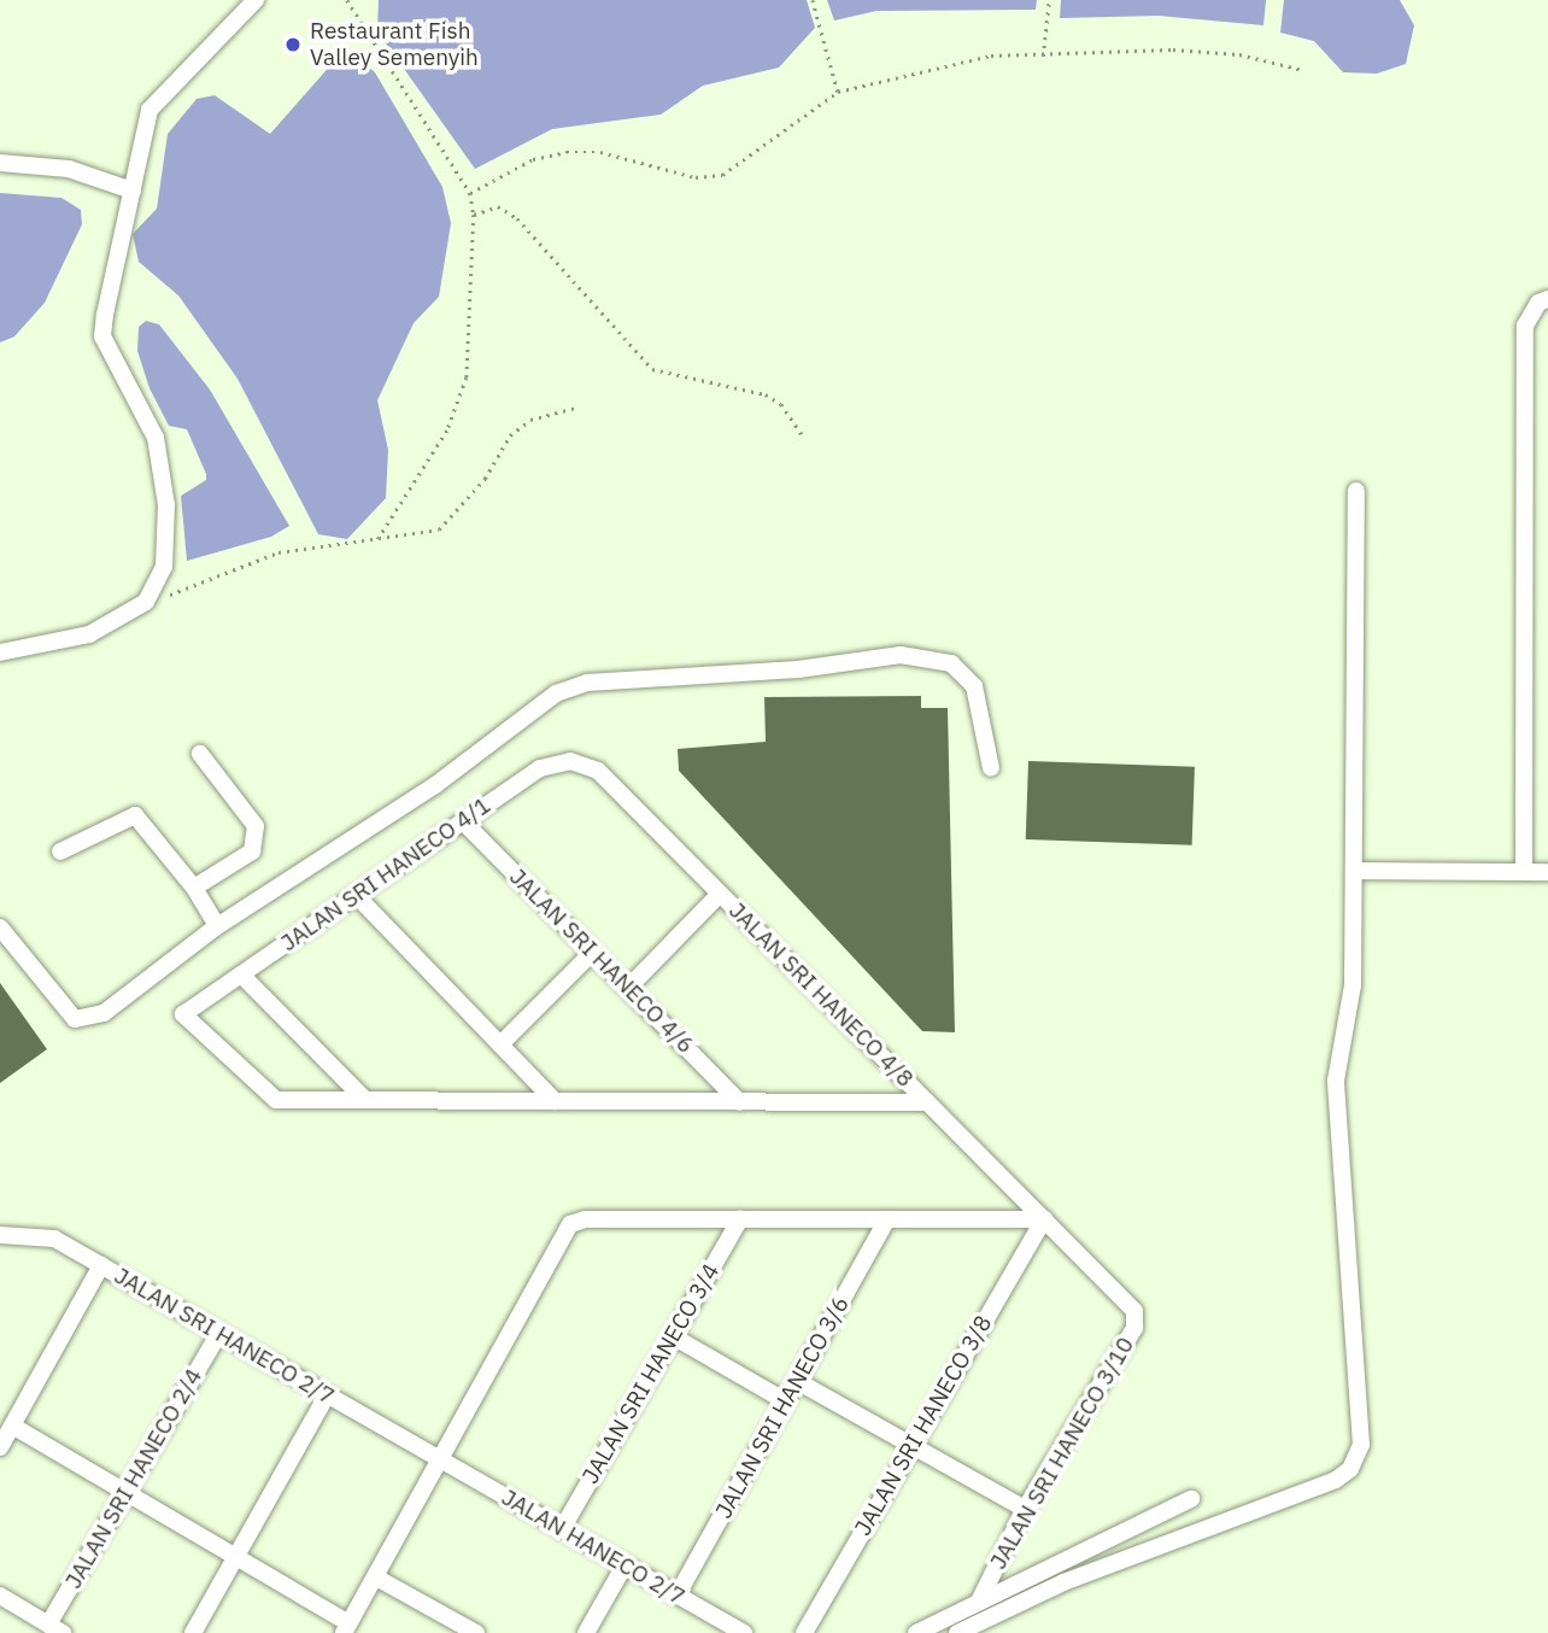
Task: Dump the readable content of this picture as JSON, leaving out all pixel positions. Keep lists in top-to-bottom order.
{
  "streets": {
    "street": [
      "JALAN SRI HANECO 4/1",
      "JALAN SRI HANECO 4/6",
      "JALAN SRI HANECO 4/8",
      "JALAN SRI HANECO 2/7",
      "JALAN SRI HANECO 3/4",
      "JALAN SRI HANECO 3/6",
      "JALAN SRI HANECO 3/8",
      "JALAN SRI HANECO 3/10",
      "JALAN SRI HANECO 2/4",
      "JALAN HANECO 2/7"
    ]
  },
  "crossings": [
    ["JALAN SRI HANECO 4/1", "JALAN SRI HANECO 4/6"],
    ["JALAN SRI HANECO 4/1", "JALAN SRI HANECO 4/8"],
    ["JALAN SRI HANECO 4/8", "JALAN SRI HANECO 3/8"],
    ["JALAN SRI HANECO 4/8", "JALAN SRI HANECO 3/10"],
    ["JALAN SRI HANECO 2/7", "JALAN SRI HANECO 2/4"],
    ["JALAN SRI HANECO 2/7", "JALAN HANECO 2/7"],
    ["JALAN SRI HANECO 3/4", "JALAN HANECO 2/7"],
    ["JALAN SRI HANECO 3/6", "JALAN HANECO 2/7"],
    ["JALAN SRI HANECO 3/8", "JALAN SRI HANECO 3/10"]
  ],
  "places": ["Restaurant Fish Valley Semenyih"]
}
